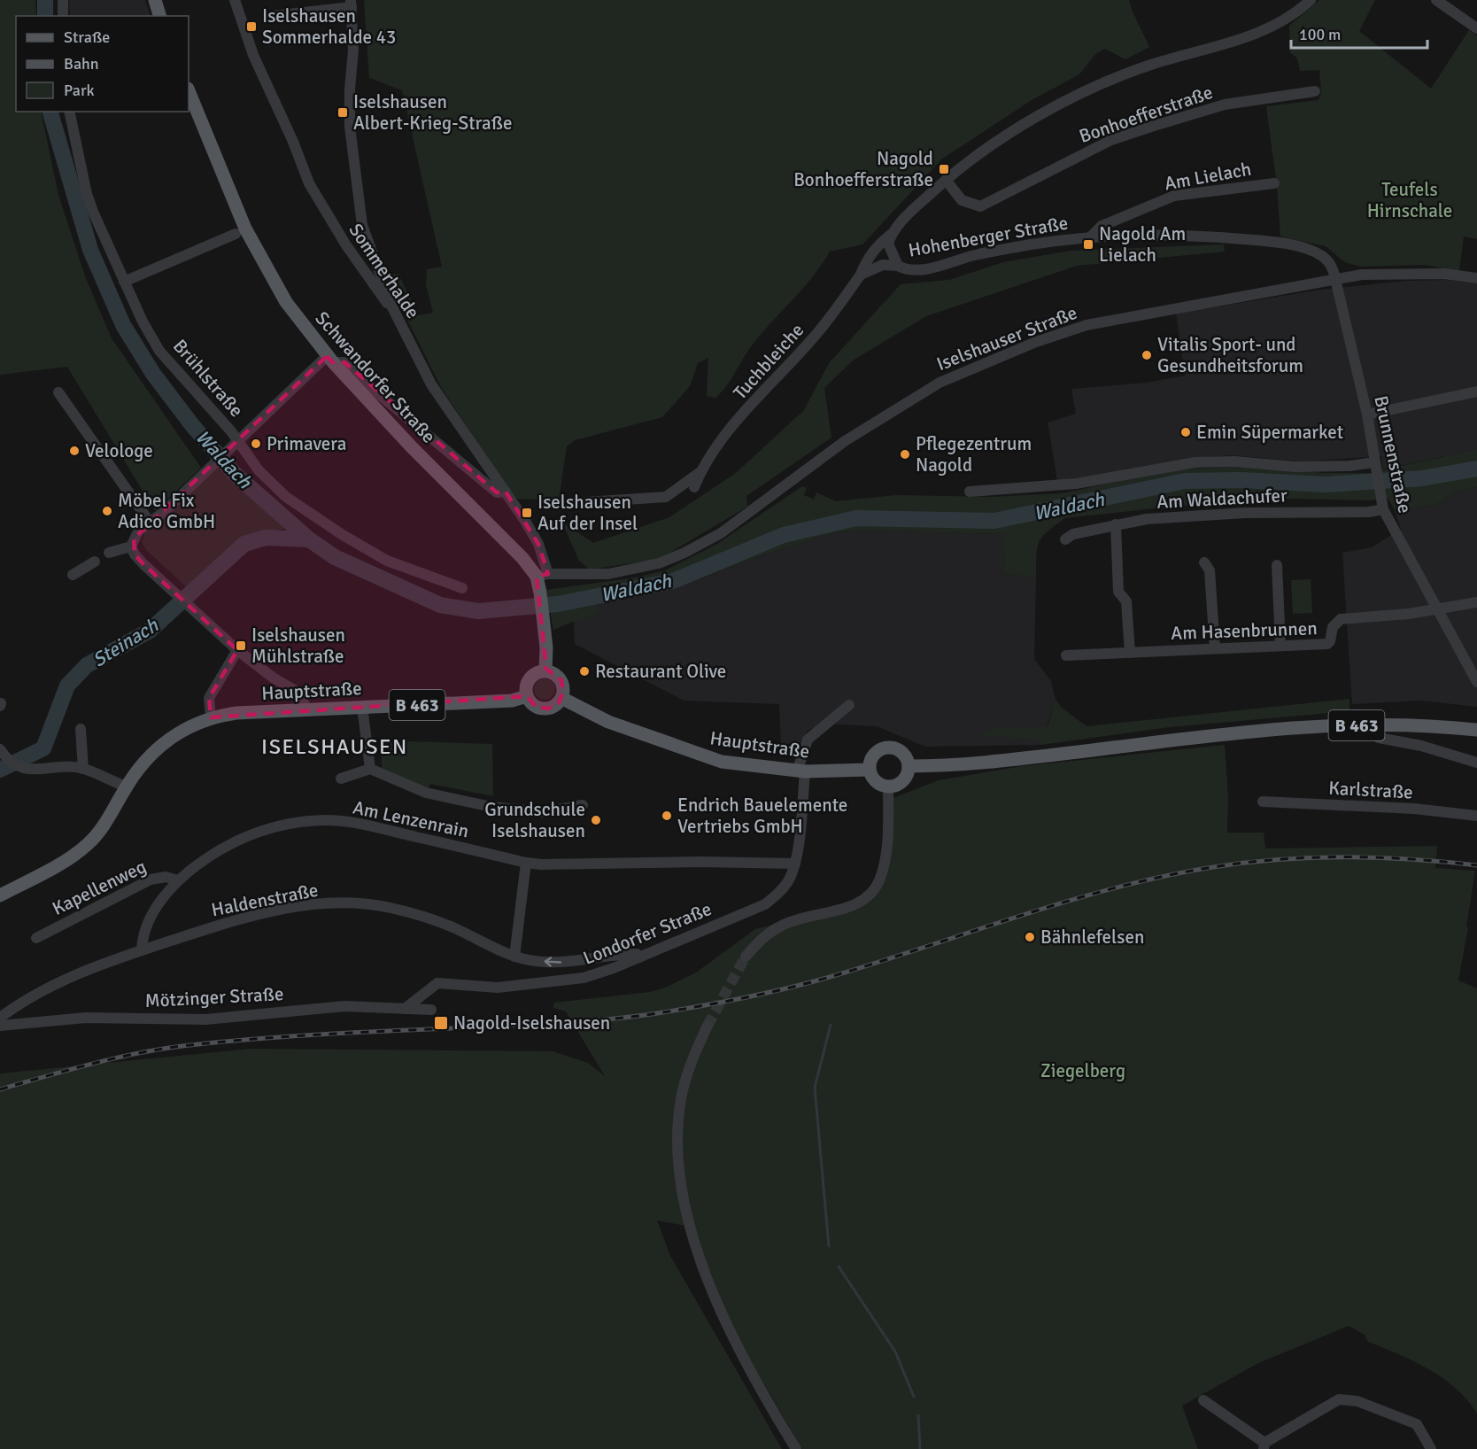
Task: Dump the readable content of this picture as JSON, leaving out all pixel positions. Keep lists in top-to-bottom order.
{
  "streets": {
    "main road": ["Schwandorfer Straße", "Hauptstraße", "B 463"],
    "street": [
      "Bonhoefferstraße",
      "Am Lielach",
      "Hohenberger Straße",
      "Sommerhalde",
      "Iselshauser Straße",
      "Tuchbleiche",
      "Brühlstraße",
      "Brunnenstraße",
      "Am Waldachufer",
      "Am Hasenbrunnen",
      "Karlstraße",
      "Am Lenzenrain",
      "Kapellenweg",
      "Haldenstraße",
      "Londorfer Straße",
      "Mötzinger Straße"
    ]
  },
  "crossings": [
    ["Bonhoefferstraße", "Hohenberger Straße"],
    ["Am Lielach", "Hohenberger Straße"],
    ["Hohenberger Straße", "Iselshauser Straße"],
    ["Hohenberger Straße", "Tuchbleiche"],
    ["Hohenberger Straße", "Brunnenstraße"],
    ["Sommerhalde", "Iselshauser Straße"],
    ["Sommerhalde", "Schwandorfer Straße"],
    ["Iselshauser Straße", "Schwandorfer Straße"],
    ["Iselshauser Straße", "Brunnenstraße"],
    ["Schwandorfer Straße", "Hauptstraße"],
    ["Brunnenstraße", "Am Waldachufer"],
    ["Brunnenstraße", "Am Hasenbrunnen"],
    ["Hauptstraße", "B 463"],
    ["Hauptstraße", "Londorfer Straße"],
    ["Am Lenzenrain", "Kapellenweg"],
    ["Am Lenzenrain", "Haldenstraße"],
    ["Am Lenzenrain", "Londorfer Straße"],
    ["Haldenstraße", "Londorfer Straße"],
    ["Londorfer Straße", "Mötzinger Straße"]
  ],
  "districts": ["ISELSHAUSEN"],
  "water": ["Waldach", "Steinach"],
  "parks": ["Teufels Hirnschale", "Ziegelberg"],
  "places": {
    "transit": [
      "Iselshausen Sommerhalde 43",
      "Iselshausen Albert-Krieg-Straße",
      "Nagold Bonhoefferstraße",
      "Nagold Am Lielach",
      "Iselshausen Auf der Insel",
      "Iselshausen Mühlstraße",
      "Nagold-Iselshausen"
    ],
    "other": [
      "Vitalis Sport- und Gesundheitsforum",
      "Emin Süpermarket",
      "Primavera",
      "Velologe",
      "Pflegezentrum Nagold",
      "Möbel Fix Adico GmbH",
      "Restaurant Olive",
      "Endrich Bauelemente Vertriebs GmbH",
      "Grundschule Iselshausen",
      "Bähnlefelsen"
    ]
  },
  "legend": ["Straße", "Bahn", "Park"],
  "scale_bar": "100 m"
}
